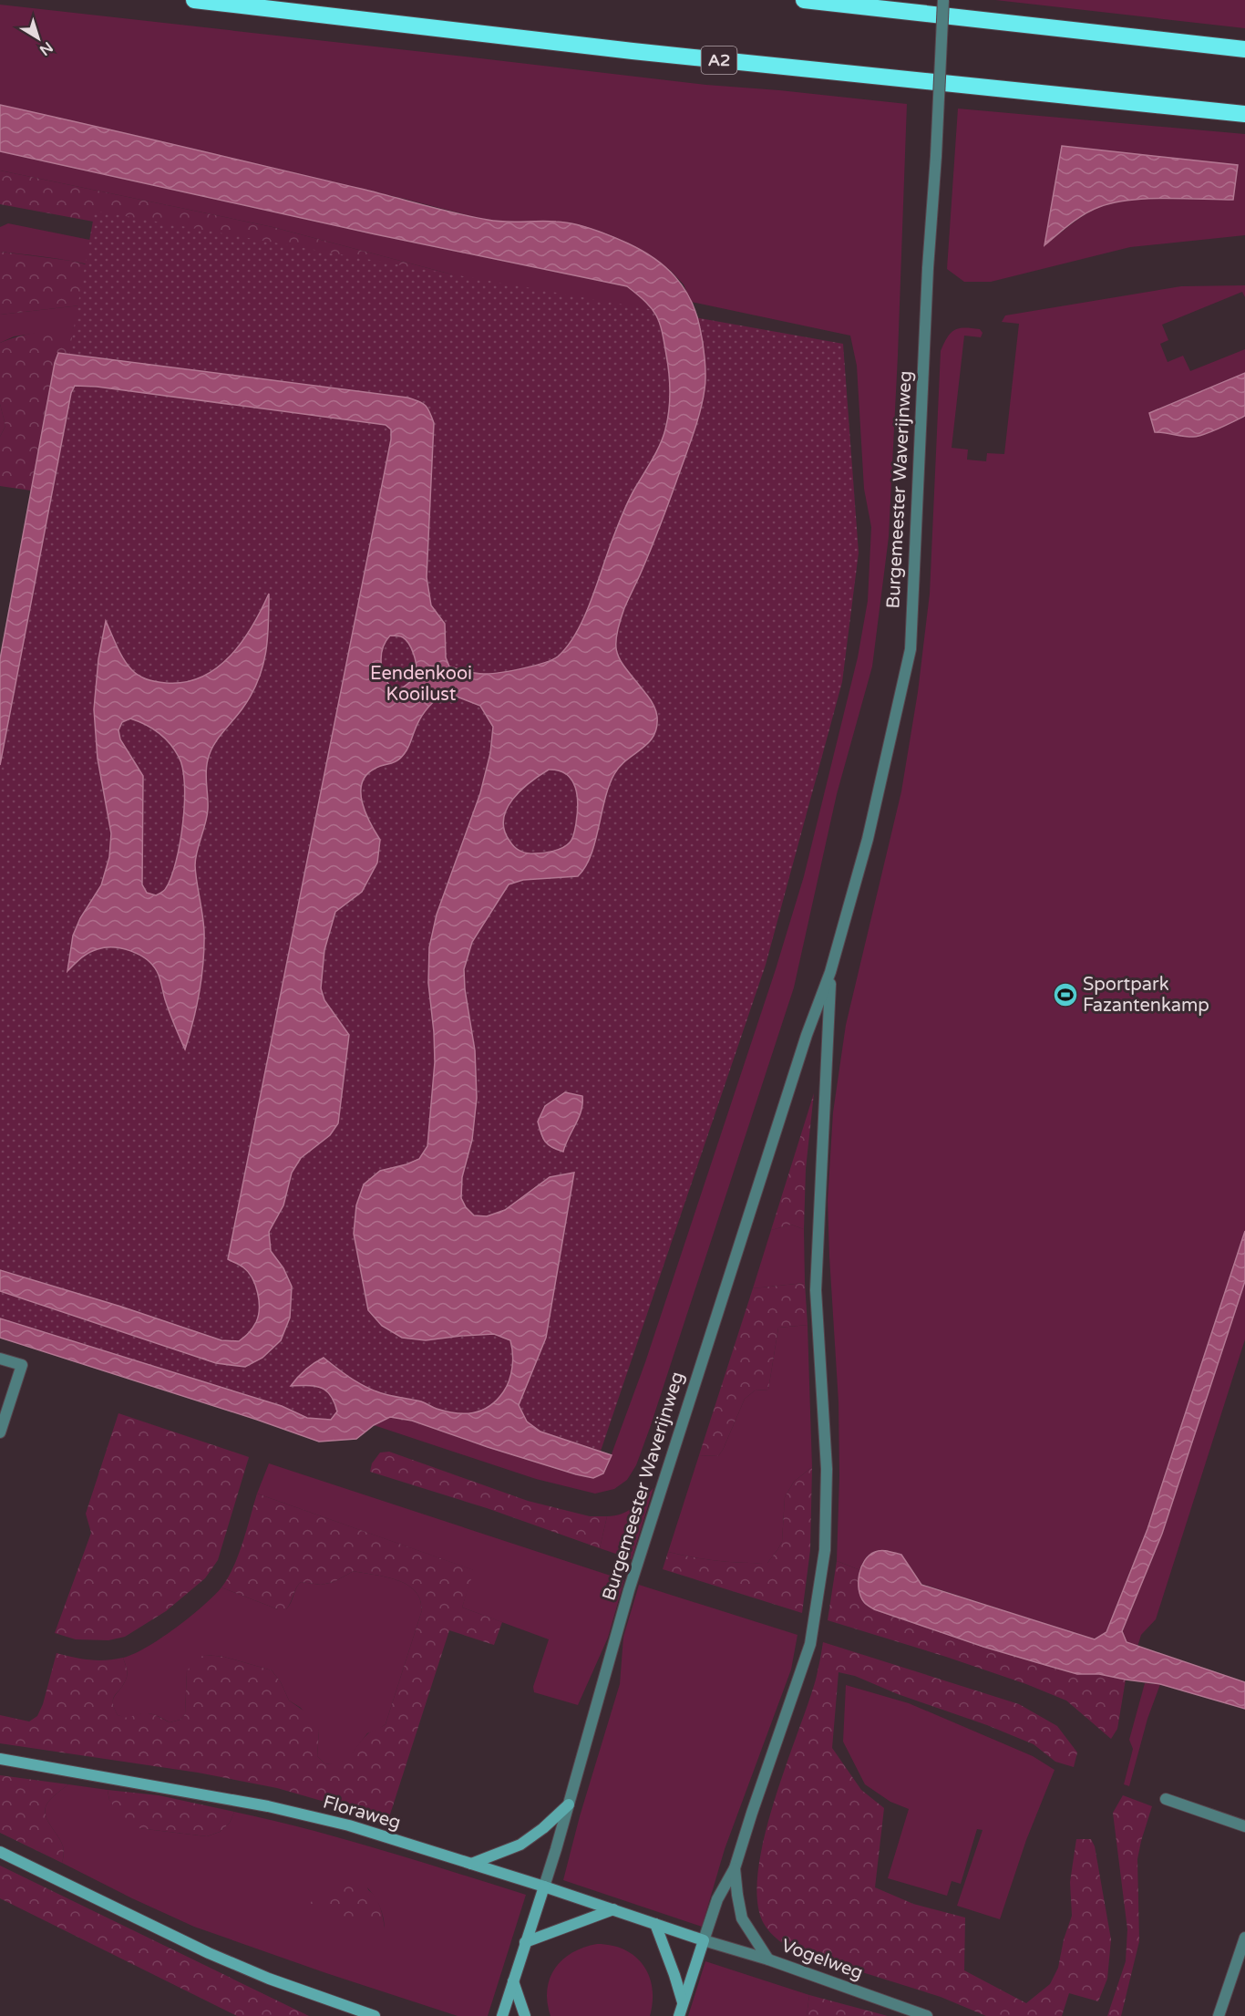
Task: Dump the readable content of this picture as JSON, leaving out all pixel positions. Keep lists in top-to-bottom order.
{
  "streets": {
    "highway": ["A2"],
    "main road": ["Burgemeester Waverijnweg", "Floraweg"],
    "street": ["Vogelweg"]
  },
  "crossings": [
    ["Burgemeester Waverijnweg", "Floraweg"],
    ["Burgemeester Waverijnweg", "Vogelweg"],
    ["Floraweg", "Vogelweg"]
  ],
  "parks": ["Eendenkooi Kooilust"],
  "places": {
    "sports": ["Sportpark Fazantenkamp"]
  },
  "north": "bottom right"
}
